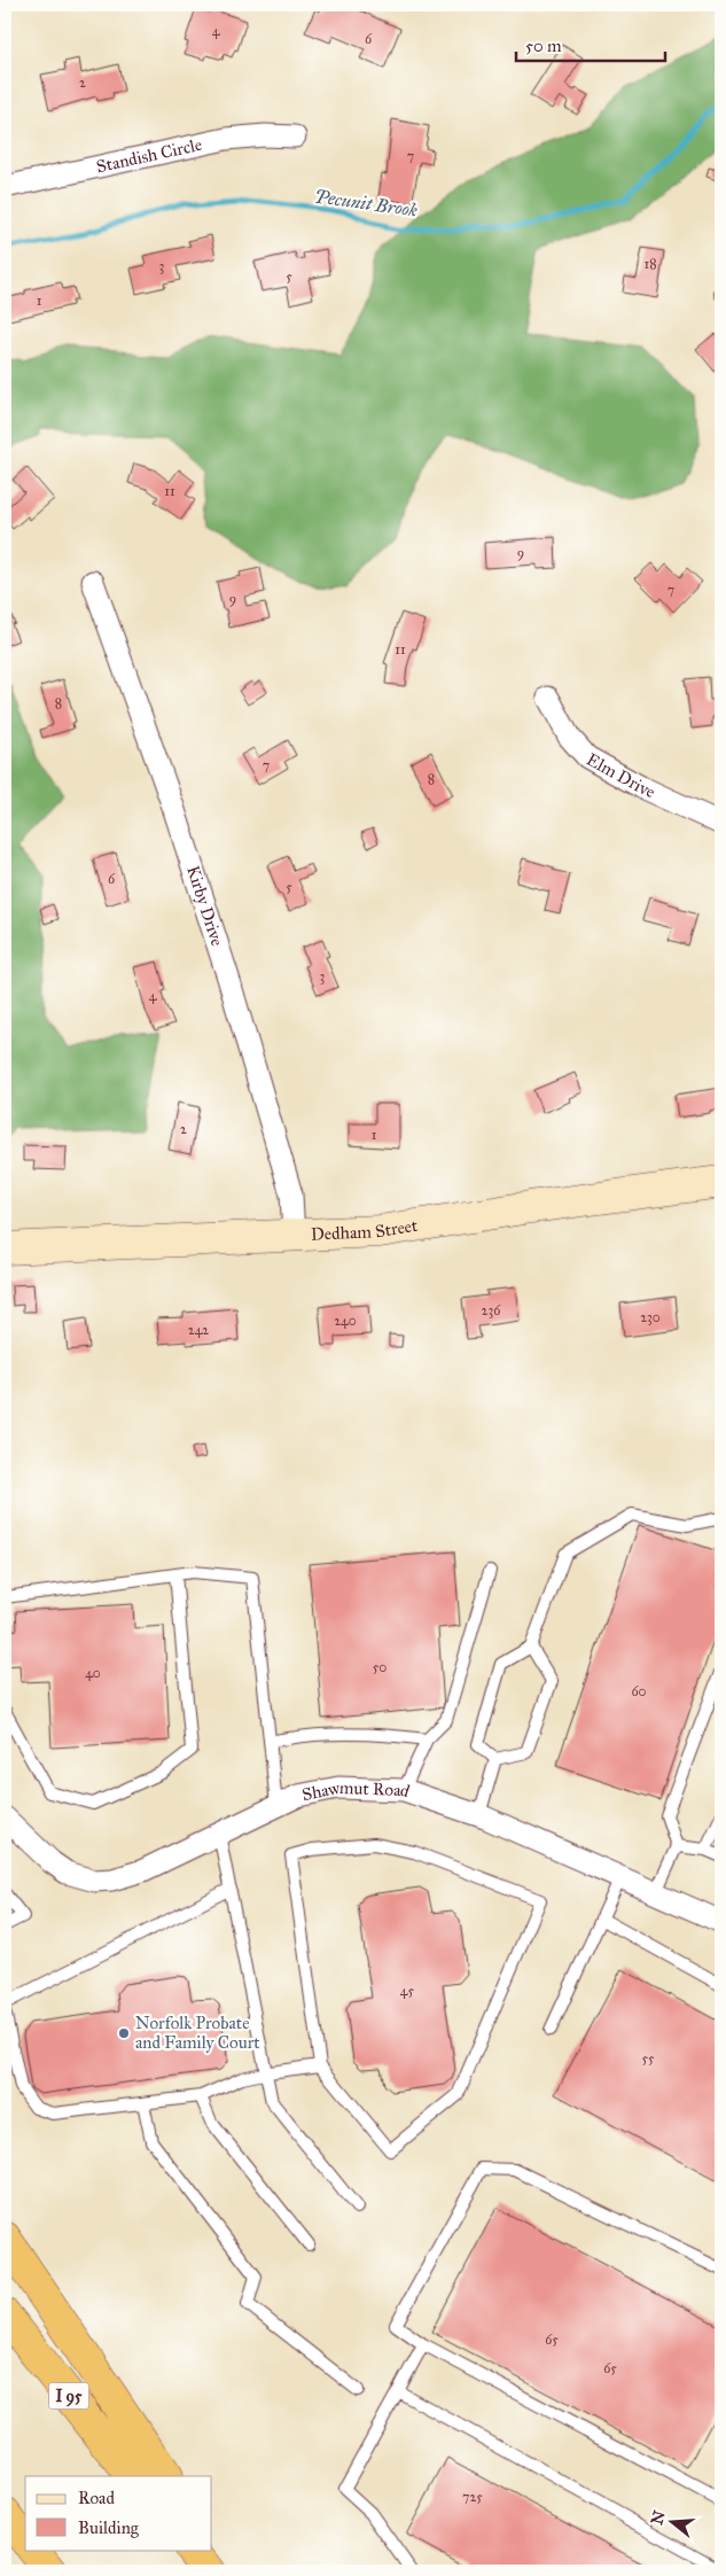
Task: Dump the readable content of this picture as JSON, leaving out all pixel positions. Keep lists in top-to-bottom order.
{
  "streets": {
    "highway": ["I 95"],
    "main road": ["Dedham Street"],
    "street": [
      "Standish Circle",
      "Elm Drive",
      "Kirby Drive",
      "Shawmut Road"
    ]
  },
  "crossings": [
    ["Kirby Drive", "Dedham Street"]
  ],
  "water": ["Pecunit Brook"],
  "places": ["Norfolk Probate and Family Court"],
  "house_numbers": [
    "4",
    "6",
    "2",
    "7",
    "18",
    "3",
    "5",
    "1",
    "11",
    "9",
    "7",
    "9",
    "11",
    "8",
    "7",
    "8",
    "6",
    "5",
    "3",
    "4",
    "2",
    "1",
    "236",
    "230",
    "240",
    "242",
    "50",
    "40",
    "60",
    "45",
    "55",
    "65",
    "65",
    "725"
  ],
  "legend": ["Road", "Building"],
  "scale_bar": "50 m",
  "north": "left"
}
